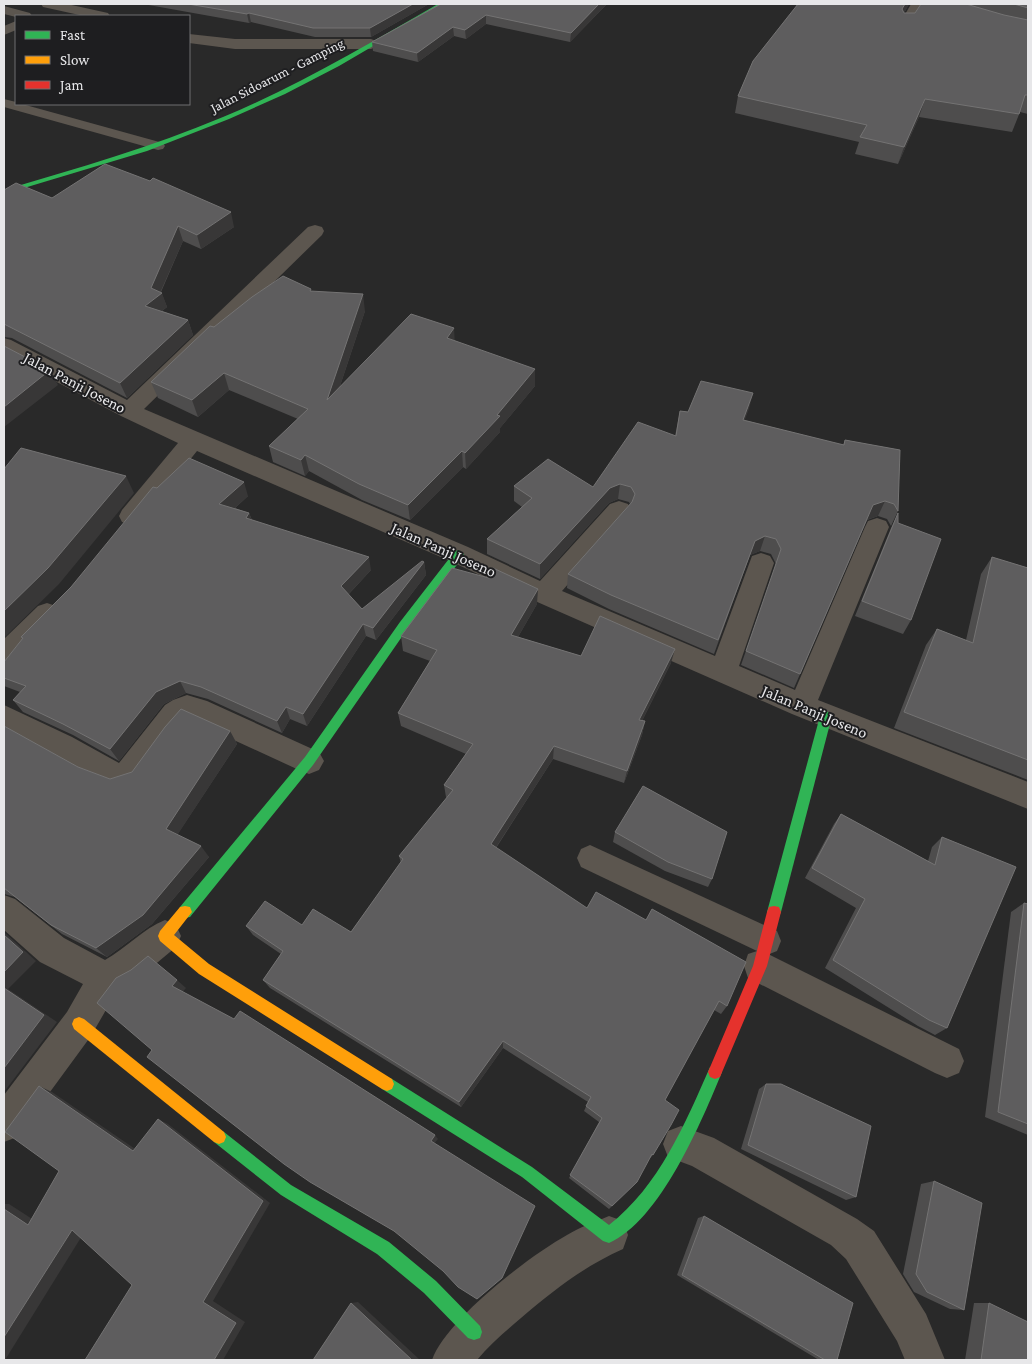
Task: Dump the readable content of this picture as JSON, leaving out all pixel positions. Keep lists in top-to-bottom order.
{
  "streets": {
    "street": ["Jalan Sidoarum - Gamping", "Jalan Panji Joseno"]
  },
  "legend": ["Fast", "Slow", "Jam"]
}
